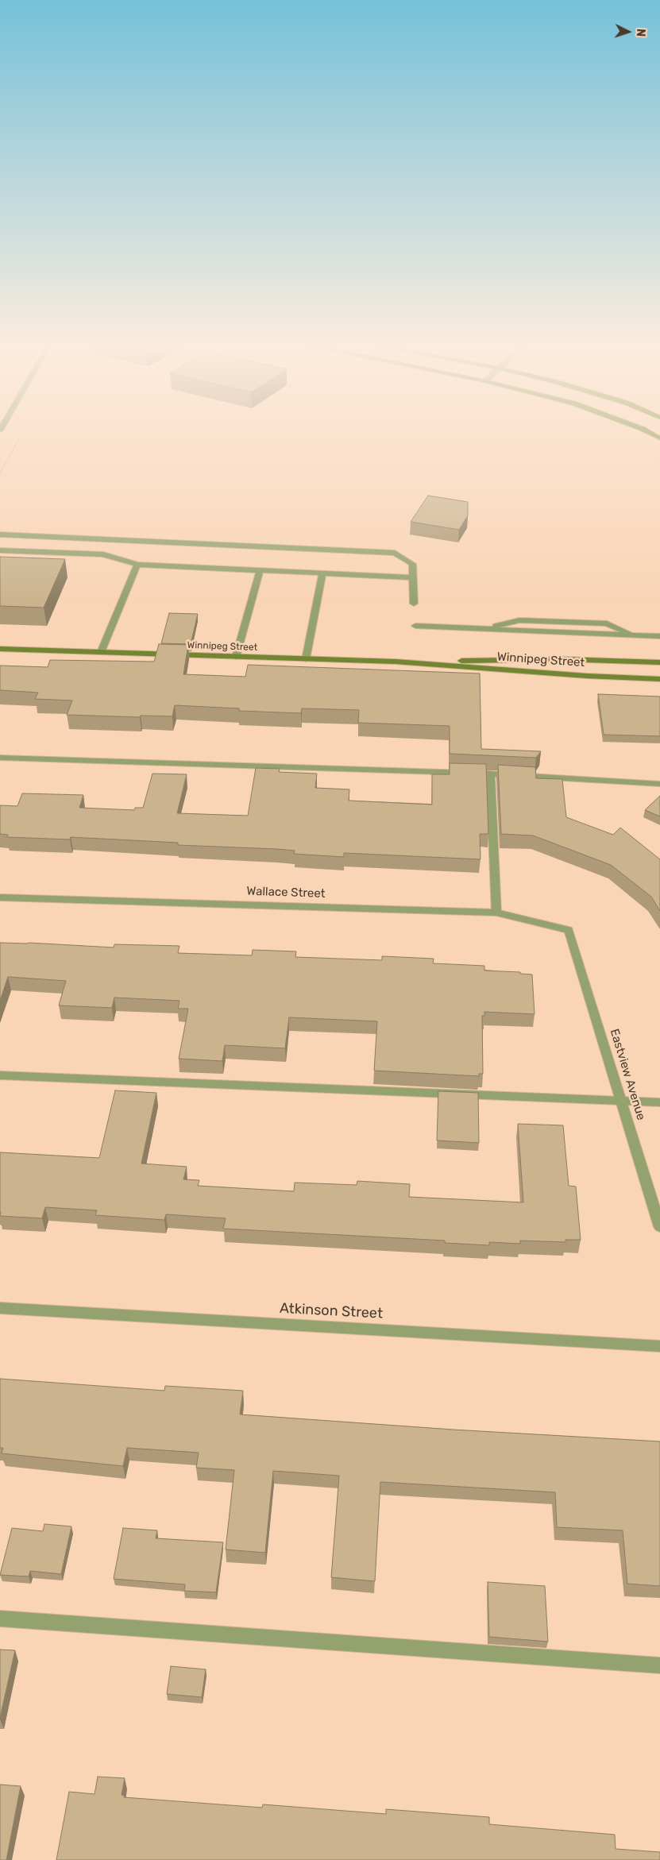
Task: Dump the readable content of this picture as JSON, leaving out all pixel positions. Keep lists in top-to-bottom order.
{
  "streets": {
    "main road": ["Winnipeg Street"],
    "street": ["Wallace Street", "Eastview Avenue", "Atkinson Street"]
  },
  "crossings": [
    ["Wallace Street", "Eastview Avenue"]
  ],
  "north": "right"
}
